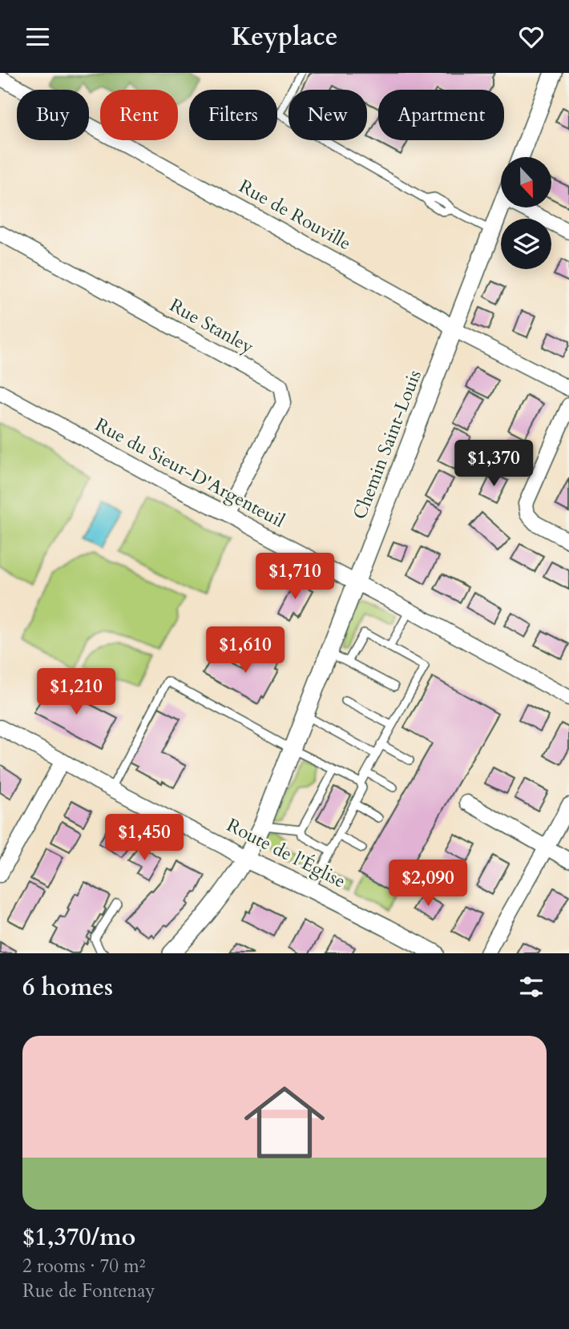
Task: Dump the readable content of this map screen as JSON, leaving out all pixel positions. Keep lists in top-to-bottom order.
{
  "streets": {
    "street": [
      "Rue de Rouville",
      "Rue Stanley",
      "Chemin Saint-Louis",
      "Rue du Sieur-D'Argenteuil",
      "Route de l'Église"
    ]
  },
  "crossings": [
    ["Rue de Rouville", "Chemin Saint-Louis"],
    ["Rue Stanley", "Rue du Sieur-D'Argenteuil"],
    ["Chemin Saint-Louis", "Rue du Sieur-D'Argenteuil"],
    ["Chemin Saint-Louis", "Route de l'Église"]
  ],
  "north": "bottom",
  "page": {
    "header": "Keyplace",
    "chip": [
      "Buy",
      "Rent",
      "Filters",
      "New",
      "Apartment"
    ],
    "price": [
      "$1,370",
      "$1,710",
      "$1,610",
      "$1,210",
      "$1,450",
      "$2,090"
    ],
    "heading": "6 homes",
    "list": [
      {
        "name": "$1,370/mo",
        "note": "2 rooms · 70 m² · Rue de Fontenay"
      }
    ]
  }
}
